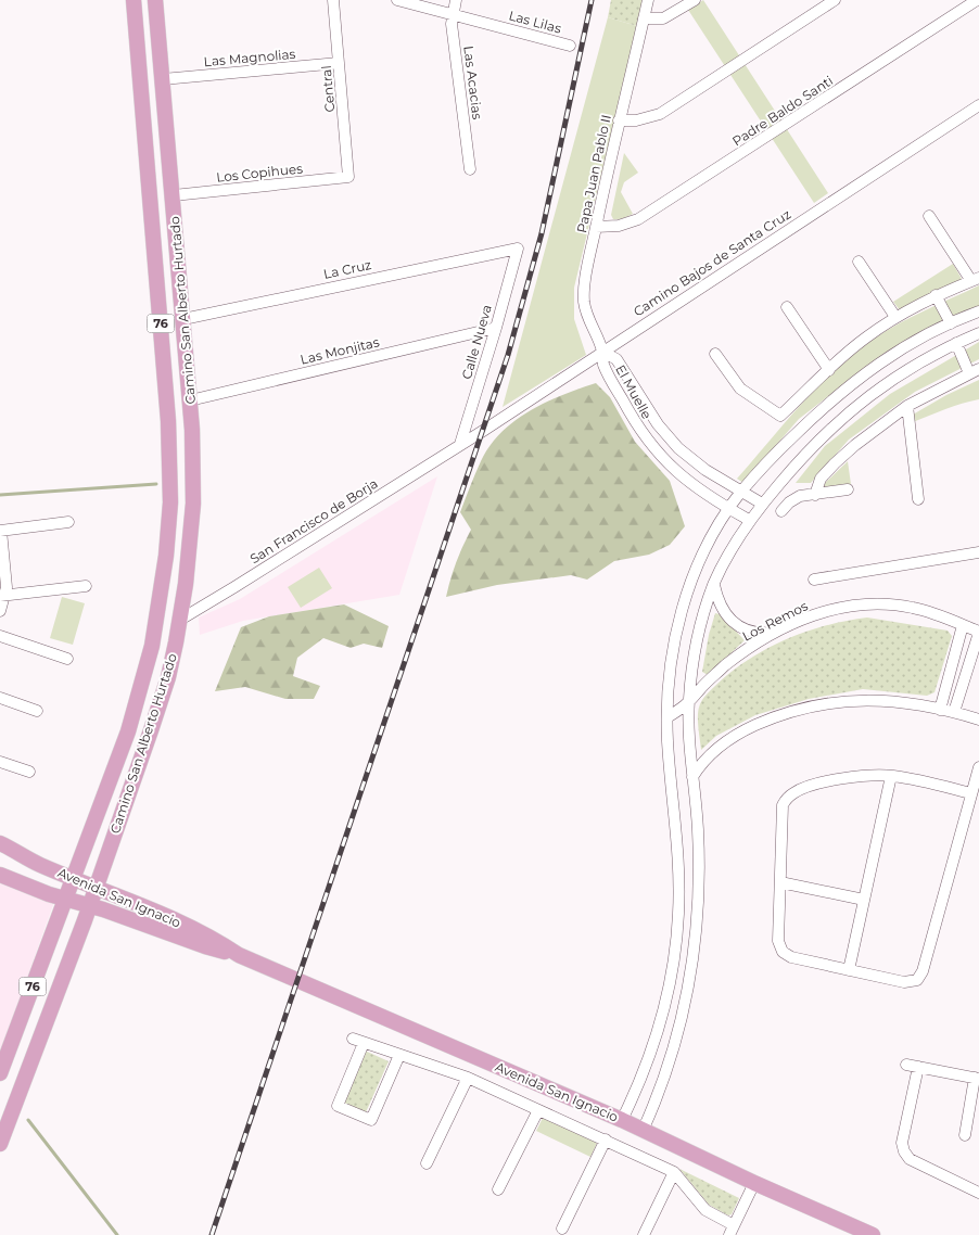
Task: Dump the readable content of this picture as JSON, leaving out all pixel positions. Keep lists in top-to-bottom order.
{
  "streets": {
    "main road": ["Camino San Alberto Hurtado", "76", "Avenida San Ignacio"],
    "street": [
      "Las Lilas",
      "Las Magnolias",
      "Las Acacias",
      "Central",
      "Padre Baldo Santi",
      "Los Copihues",
      "Papa Juan Pablo II",
      "Camino Bajos de Santa Cruz",
      "La Cruz",
      "Calle Nueva",
      "Las Monjitas",
      "El Muelle",
      "San Francisco de Borja",
      "Los Remos"
    ]
  },
  "crossings": [
    ["Las Lilas", "Las Acacias"],
    ["Las Magnolias", "Central"],
    ["Las Magnolias", "Camino San Alberto Hurtado"],
    ["Central", "Los Copihues"],
    ["Padre Baldo Santi", "Papa Juan Pablo II"],
    ["Los Copihues", "Camino San Alberto Hurtado"],
    ["Papa Juan Pablo II", "Camino Bajos de Santa Cruz"],
    ["Papa Juan Pablo II", "El Muelle"],
    ["Camino Bajos de Santa Cruz", "Calle Nueva"],
    ["Camino Bajos de Santa Cruz", "El Muelle"],
    ["Camino Bajos de Santa Cruz", "San Francisco de Borja"],
    ["La Cruz", "Camino San Alberto Hurtado"],
    ["La Cruz", "Calle Nueva"],
    ["Camino San Alberto Hurtado", "Las Monjitas"],
    ["Camino San Alberto Hurtado", "San Francisco de Borja"],
    ["Camino San Alberto Hurtado", "Avenida San Ignacio"],
    ["Calle Nueva", "Las Monjitas"],
    ["Calle Nueva", "San Francisco de Borja"]
  ]
}
